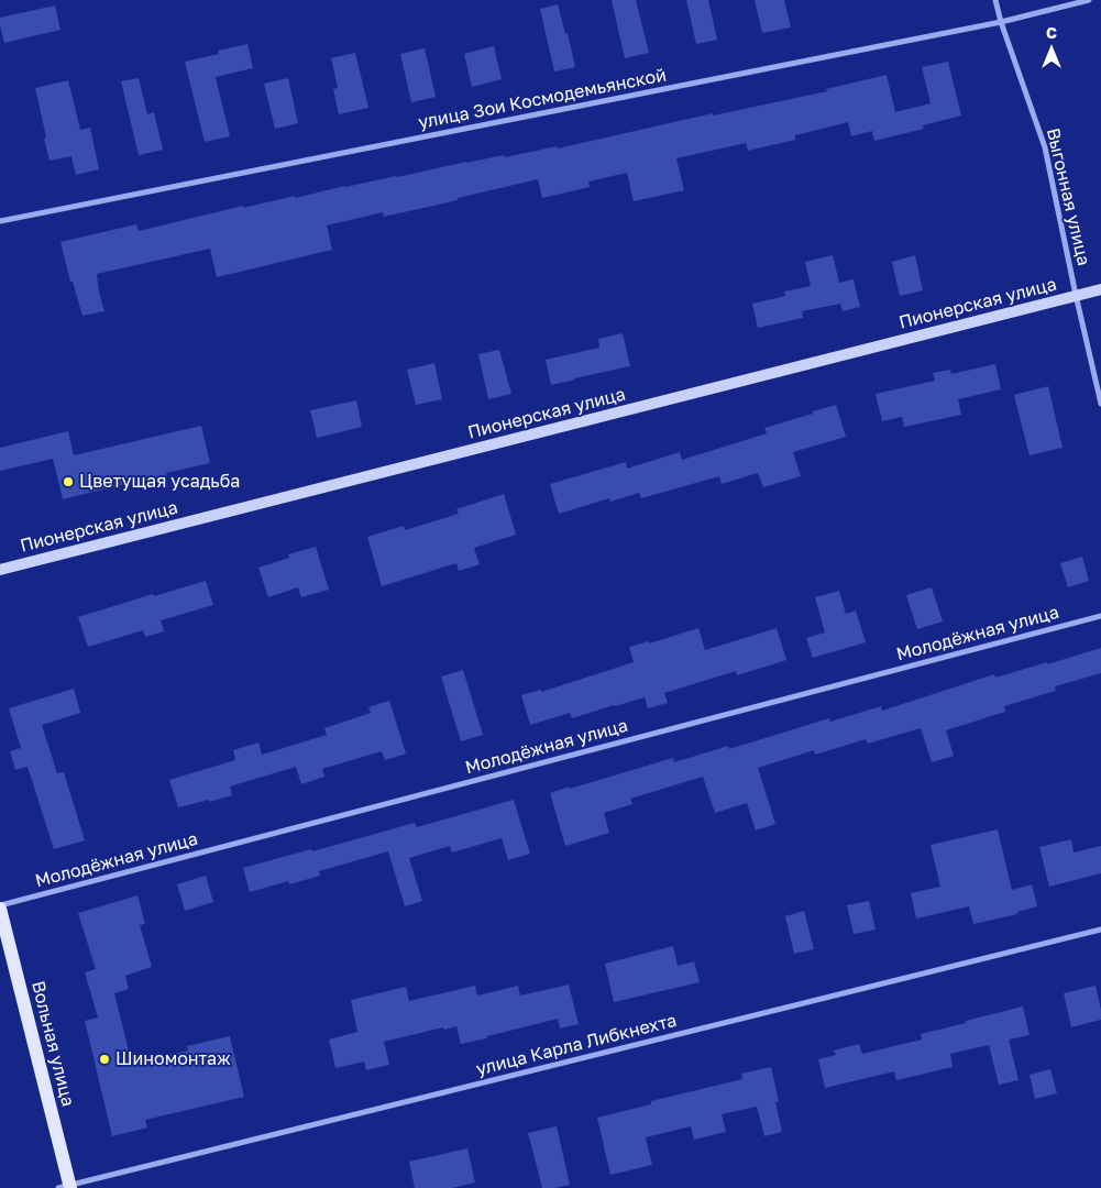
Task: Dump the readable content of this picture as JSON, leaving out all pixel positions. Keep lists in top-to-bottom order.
{
  "streets": {
    "main road": ["Вольная улица"],
    "street": [
      "улица Зои Космодемьянской",
      "Выгонная улица",
      "Пионерская улица",
      "Молодёжная улица",
      "улица Карла Либкнехта"
    ]
  },
  "crossings": [
    ["улица Зои Космодемьянской", "Выгонная улица"],
    ["Выгонная улица", "Пионерская улица"],
    ["Молодёжная улица", "Вольная улица"],
    ["Вольная улица", "улица Карла Либкнехта"]
  ],
  "places": ["Цветущая усадьба", "Шиномонтаж"],
  "north": "top"
}
